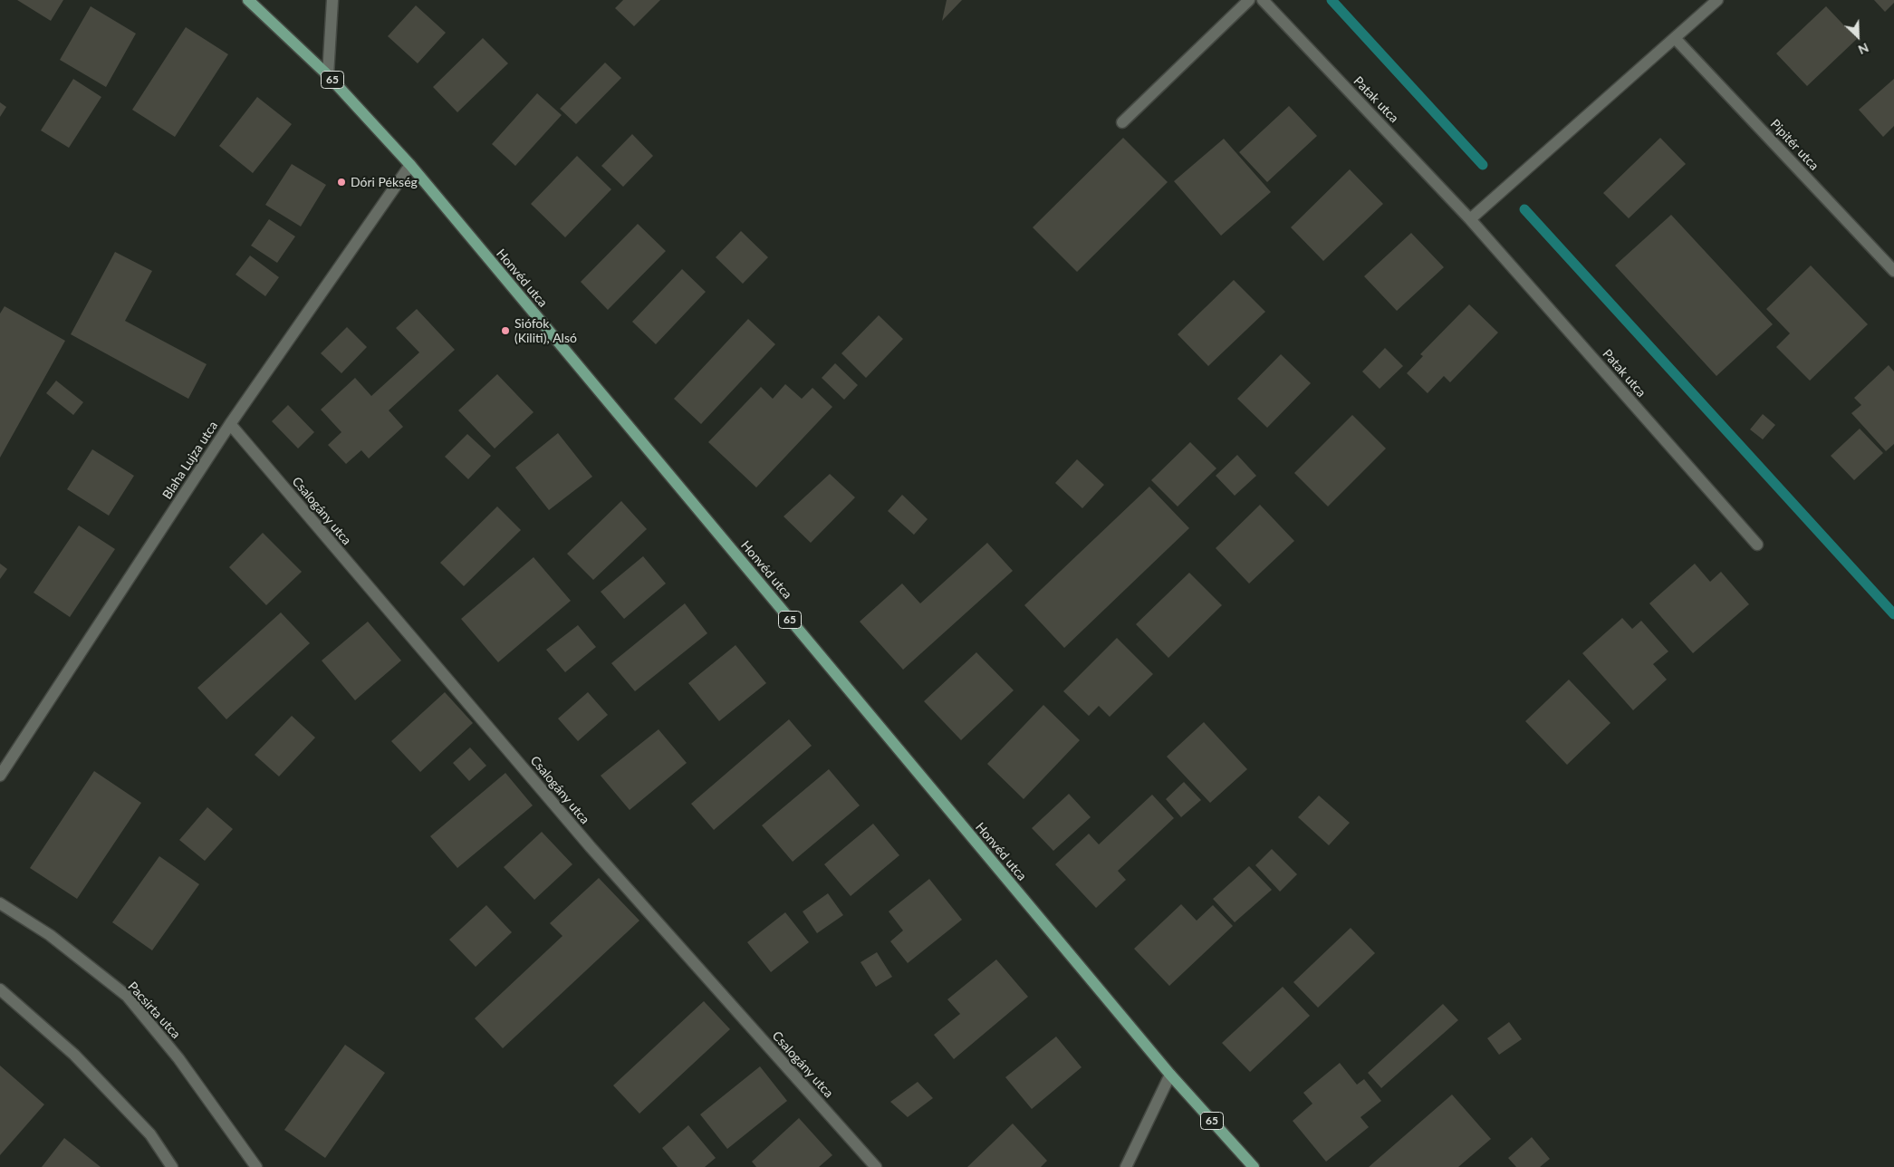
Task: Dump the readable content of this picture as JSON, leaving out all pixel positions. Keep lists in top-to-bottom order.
{
  "streets": {
    "main road": ["65", "Honvéd utca"],
    "street": [
      "Patak utca",
      "Pipitér utca",
      "Blaha Lujza utca",
      "Csalogány utca",
      "Pacsirta utca"
    ]
  },
  "crossings": [
    ["Honvéd utca", "Blaha Lujza utca"],
    ["Blaha Lujza utca", "Csalogány utca"]
  ],
  "places": ["Dóri Pékség", "Siófok (Kiliti), Alsó"],
  "north": "bottom right"
}
